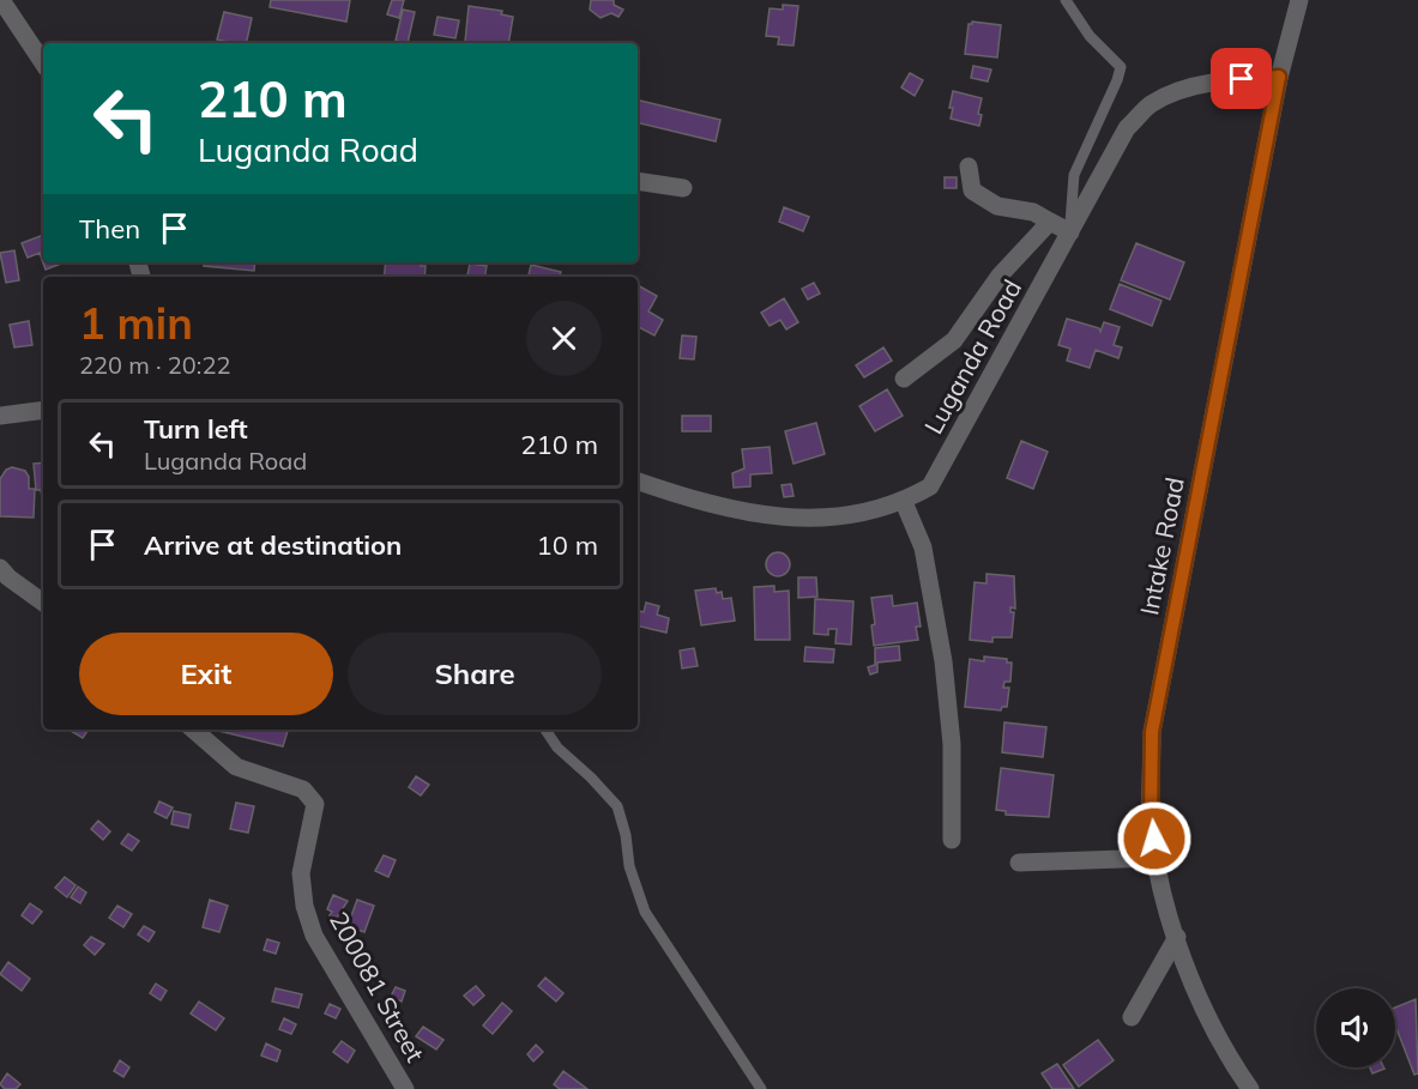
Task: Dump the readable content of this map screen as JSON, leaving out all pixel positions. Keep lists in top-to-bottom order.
{
  "streets": {
    "street": ["Luganda Road", "Intake Road", "200081 Street"]
  },
  "crossings": [
    ["Luganda Road", "Intake Road"]
  ],
  "page": {
    "turn": ["210 m", "Luganda Road"],
    "then": "Then",
    "heading": ["1 min", "220 m · 20:22"],
    "list": [
      {
        "name": "Turn left",
        "note": "Luganda Road",
        "value": "210 m"
      },
      {
        "name": "Arrive at destination",
        "value": "10 m"
      }
    ],
    "buttons": ["Exit", "Share"]
  }
}
